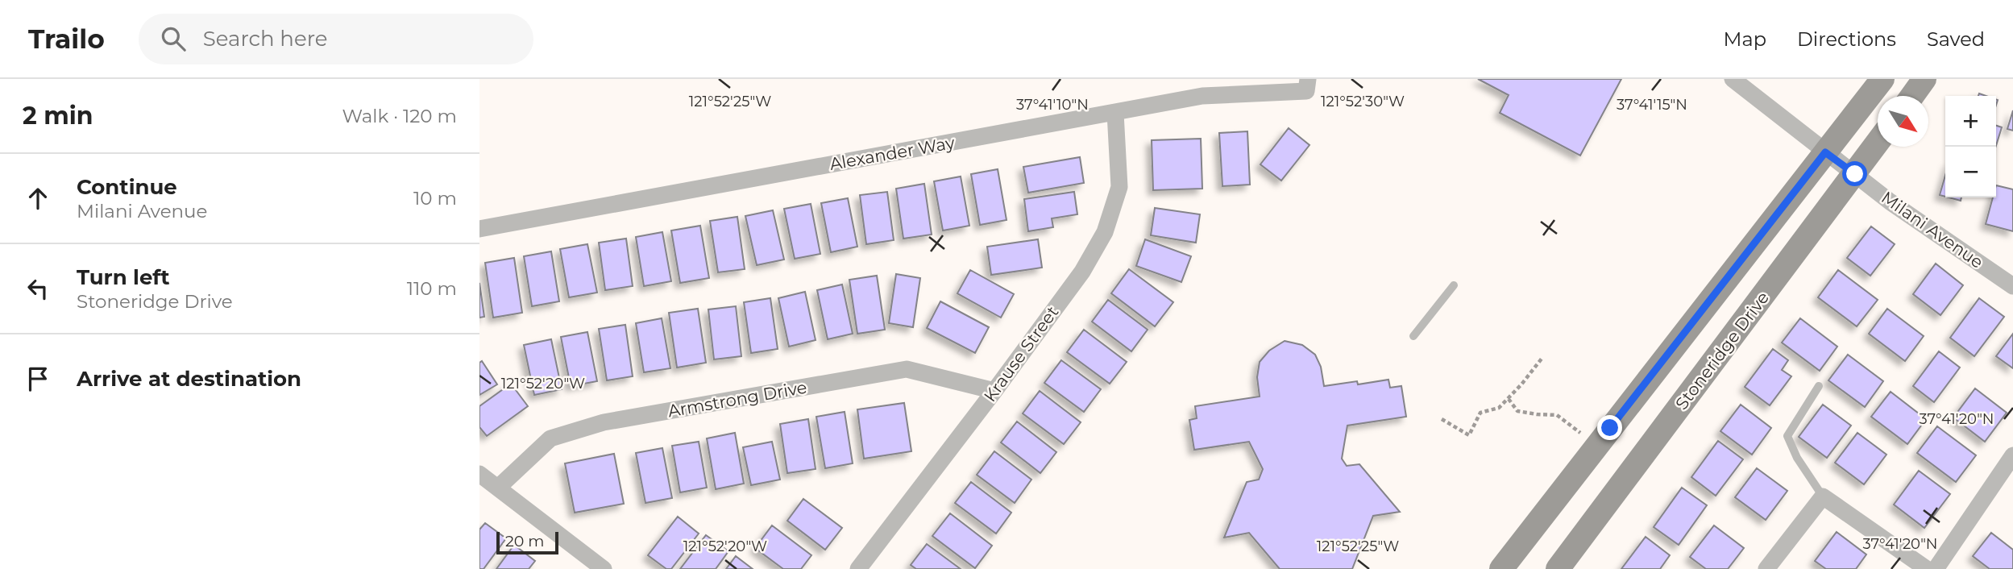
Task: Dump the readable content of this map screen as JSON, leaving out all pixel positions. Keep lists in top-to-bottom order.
{
  "streets": {
    "main road": ["Stoneridge Drive"],
    "street": [
      "Alexander Way",
      "Milani Avenue",
      "Krause Street",
      "Armstrong Drive"
    ]
  },
  "crossings": [
    ["Alexander Way", "Krause Street"],
    ["Milani Avenue", "Stoneridge Drive"],
    ["Krause Street", "Armstrong Drive"]
  ],
  "scale_bar": "20 m",
  "north": "bottom right",
  "page": {
    "header": "Trailo",
    "search": "Search here",
    "nav": ["Map", "Directions", "Saved"],
    "heading": ["2 min", "Walk · 120 m"],
    "map_buttons": ["+", "−"],
    "list": [
      ["Continue", "Milani Avenue", "10 m"],
      ["Turn left", "Stoneridge Drive", "110 m"],
      "Arrive at destination"
    ],
    "scale": "20 m"
  },
  "coordinates": [
    "121°52'25\"W",
    "121°52'30\"W",
    "37°41'10\"N",
    "37°41'15\"N",
    "121°52'20\"W",
    "37°41'20\"N"
  ]
}
